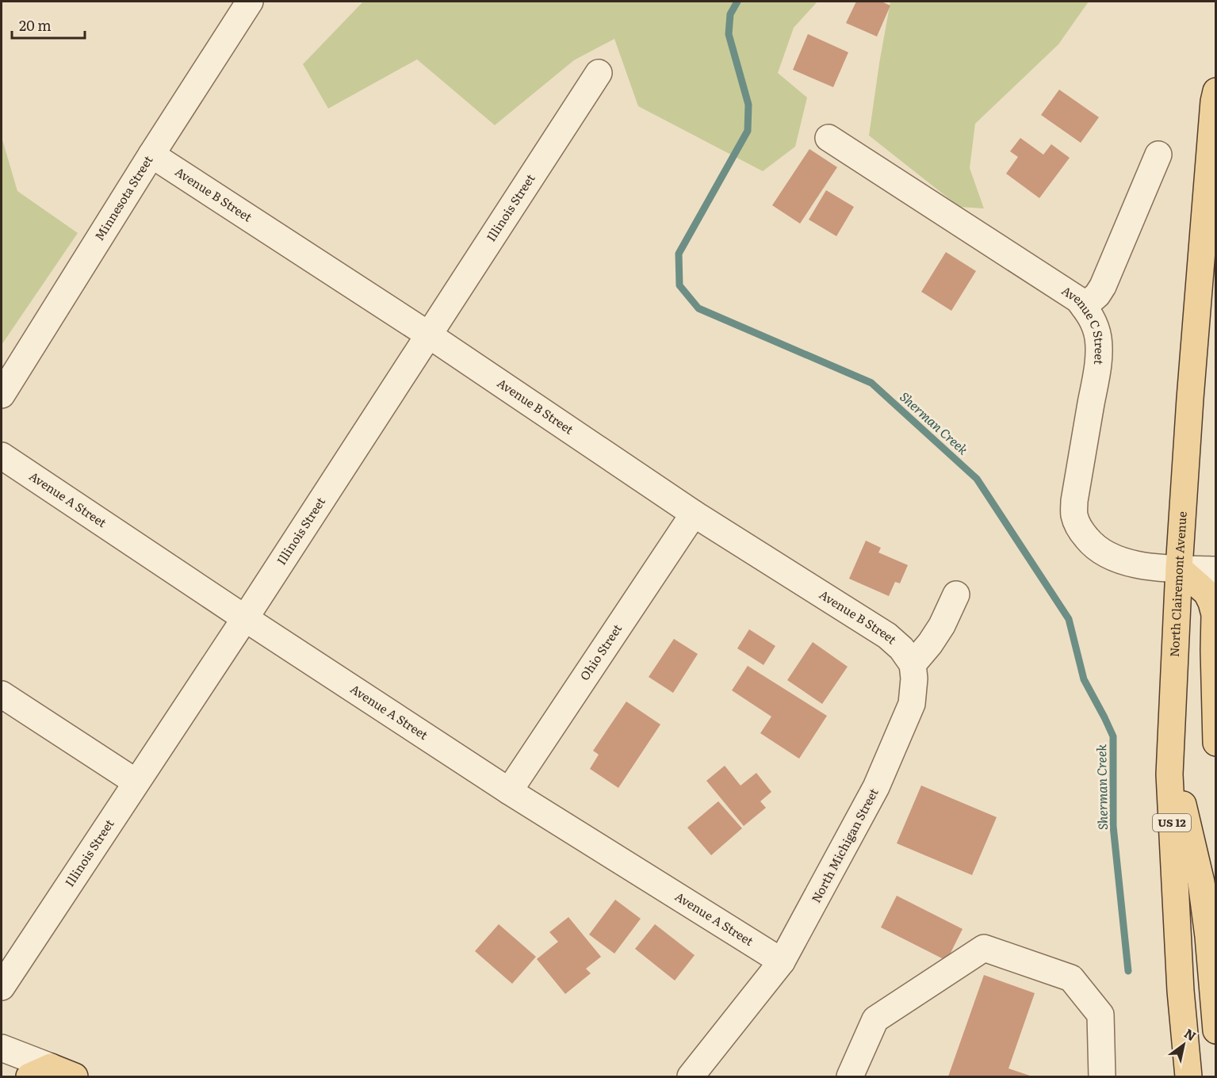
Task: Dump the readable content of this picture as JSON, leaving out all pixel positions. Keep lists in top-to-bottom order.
{
  "streets": {
    "main road": ["North Clairemont Avenue", "US 12"],
    "street": [
      "Avenue B Street",
      "Minnesota Street",
      "Illinois Street",
      "Avenue C Street",
      "Avenue A Street",
      "Ohio Street",
      "North Michigan Street"
    ]
  },
  "crossings": [
    ["Avenue B Street", "Minnesota Street"],
    ["Avenue B Street", "Illinois Street"],
    ["Avenue B Street", "Ohio Street"],
    ["Avenue B Street", "North Michigan Street"],
    ["Illinois Street", "Avenue A Street"],
    ["Avenue C Street", "North Clairemont Avenue"],
    ["Avenue A Street", "Ohio Street"],
    ["Avenue A Street", "North Michigan Street"]
  ],
  "water": ["Sherman Creek"],
  "scale_bar": "20 m",
  "north": "top right"
}
